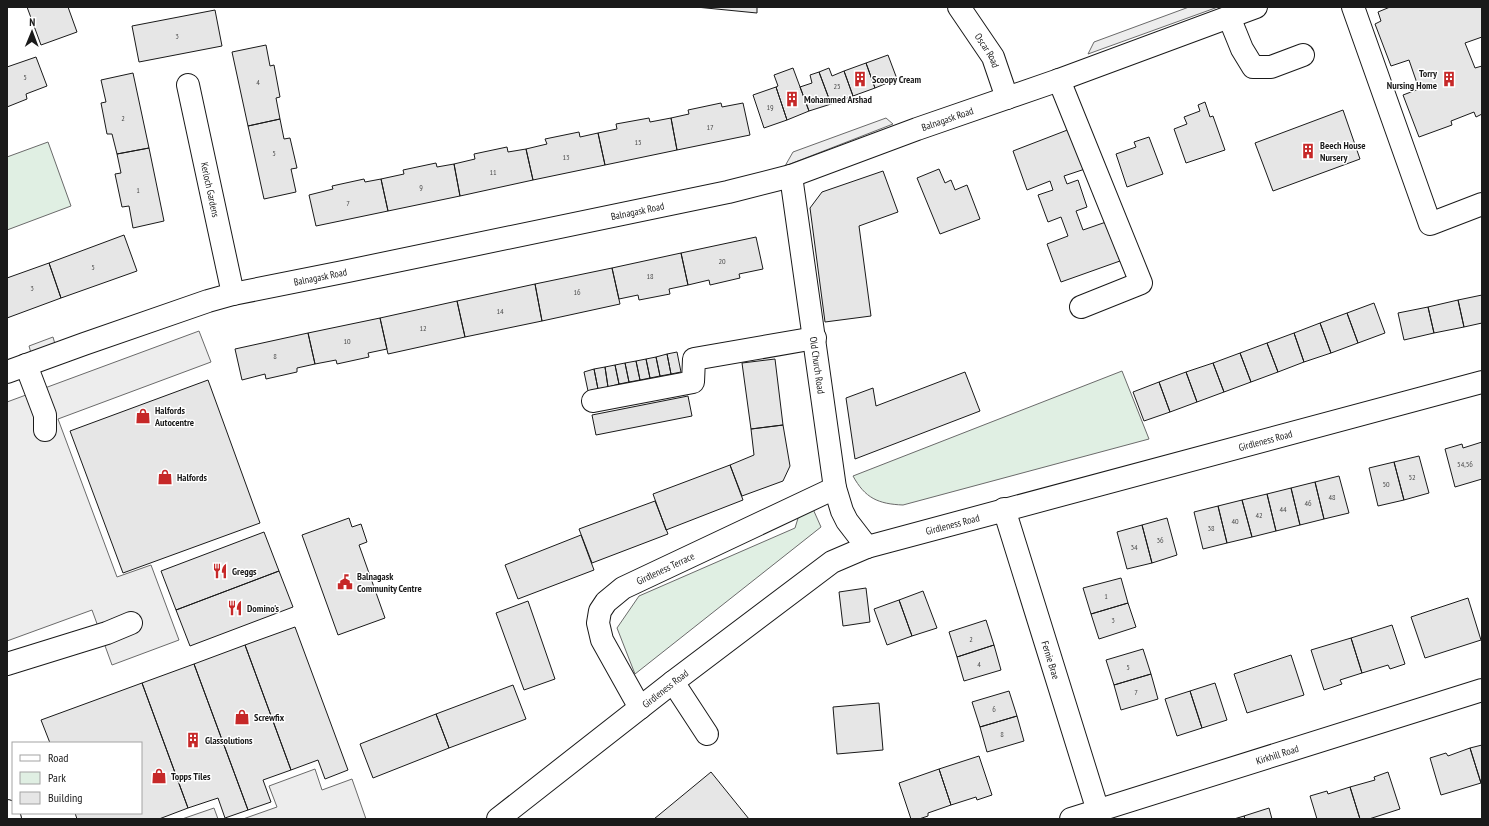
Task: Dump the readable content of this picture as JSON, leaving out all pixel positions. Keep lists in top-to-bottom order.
{
  "streets": {
    "street": [
      "Oscar Road",
      "Balnagask Road",
      "Kerloch Gardens",
      "Old Church Road",
      "Girdleness Road",
      "Girdleness Terrace",
      "Fernie Brae",
      "Kirkhill Road"
    ]
  },
  "crossings": [
    ["Oscar Road", "Balnagask Road"],
    ["Balnagask Road", "Kerloch Gardens"],
    ["Balnagask Road", "Old Church Road"],
    ["Old Church Road", "Girdleness Road"],
    ["Old Church Road", "Girdleness Terrace"],
    ["Girdleness Road", "Girdleness Terrace"],
    ["Girdleness Road", "Fernie Brae"],
    ["Fernie Brae", "Kirkhill Road"]
  ],
  "places": {
    "building": [
      "Scoopy Cream",
      "Torry Nursing Home",
      "Mohammed Arshad",
      "Beech House Nursery",
      "Glassolutions"
    ],
    "shop": [
      "Halfords Autocentre",
      "Halfords",
      "Screwfix",
      "Topps Tiles"
    ],
    "restaurant": ["Greggs", "Domino's"],
    "public building": ["Balnagask Community Centre"]
  },
  "house_numbers": [
    "3",
    "5",
    "4",
    "25",
    "19",
    "2",
    "17",
    "15",
    "5",
    "13",
    "11",
    "9",
    "1",
    "7",
    "20",
    "5",
    "18",
    "3",
    "16",
    "14",
    "12",
    "10",
    "8",
    "54,56",
    "52",
    "50",
    "48",
    "46",
    "44",
    "42",
    "40",
    "38",
    "36",
    "34",
    "1",
    "3",
    "2",
    "4",
    "5",
    "7",
    "6",
    "8"
  ],
  "legend": ["Road", "Park", "Building"],
  "north": "top"
}
